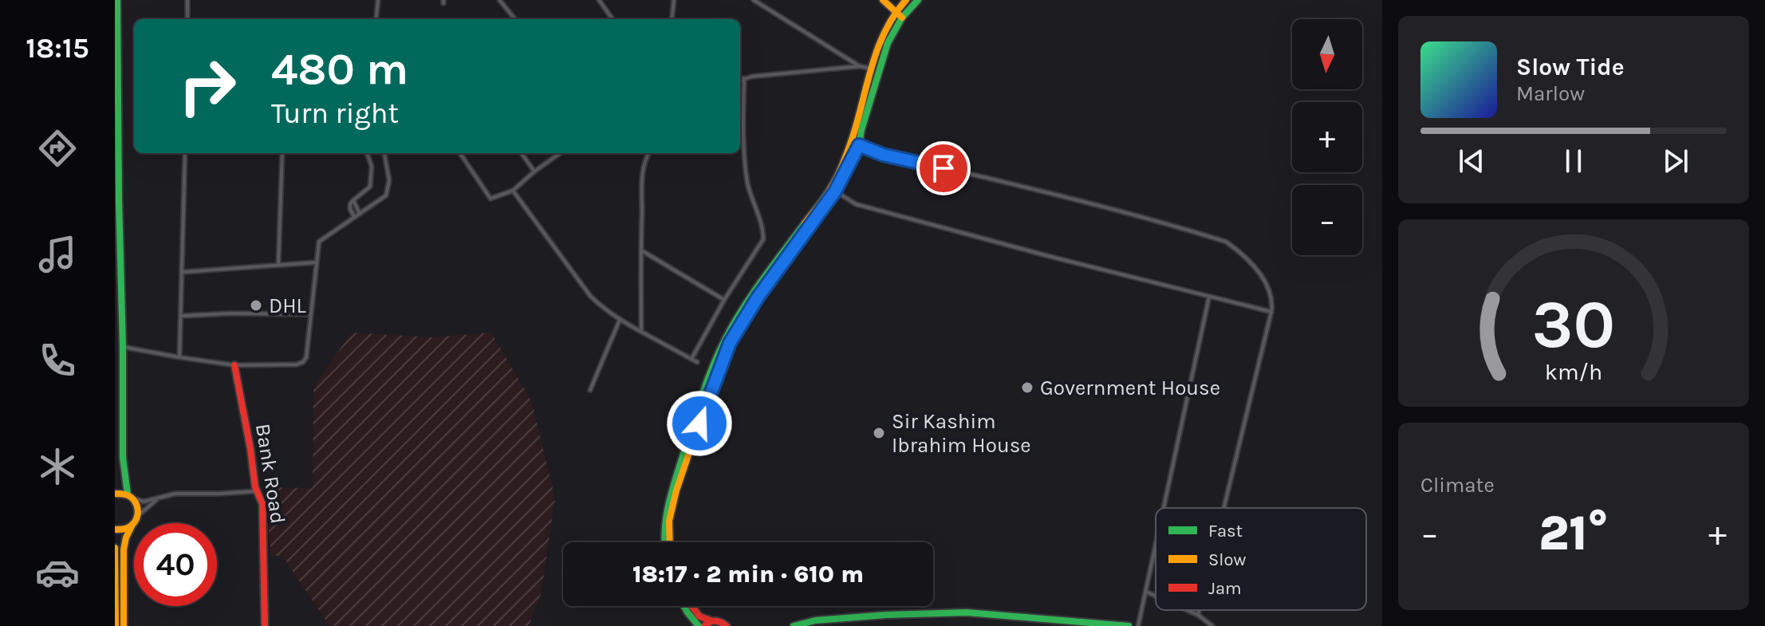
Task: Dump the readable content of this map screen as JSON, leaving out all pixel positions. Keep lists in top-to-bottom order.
{
  "streets": {
    "street": ["Bank Road"]
  },
  "places": ["DHL", "Government House", "Sir Kashim Ibrahim House"],
  "legend": ["Fast", "Slow", "Jam"],
  "north": "bottom",
  "page": {
    "tabs": "18:15",
    "map_buttons": ["+", "−"],
    "turn": ["480 m", "Turn right"],
    "song": ["Slow Tide", "Marlow"],
    "tile": "Climate",
    "heat": ["−", "21°", "+"],
    "limit": "40",
    "trip": "18:17 · 2 min · 610 m",
    "gauge": ["30", "km/h"]
  }
}
